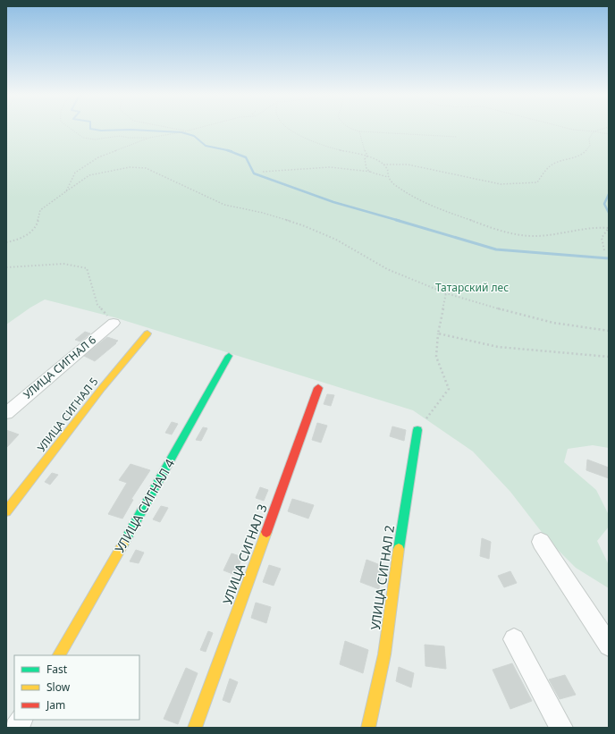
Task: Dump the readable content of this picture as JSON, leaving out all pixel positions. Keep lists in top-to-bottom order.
{
  "streets": {
    "street": [
      "УЛИЦА СИГНАЛ 6",
      "УЛИЦА СИГНАЛ 5",
      "УЛИЦА СИГНАЛ 4",
      "УЛИЦА СИГНАЛ 3",
      "УЛИЦА СИГНАЛ 2"
    ]
  },
  "parks": ["Татарский лес"],
  "legend": ["Fast", "Slow", "Jam"]
}
